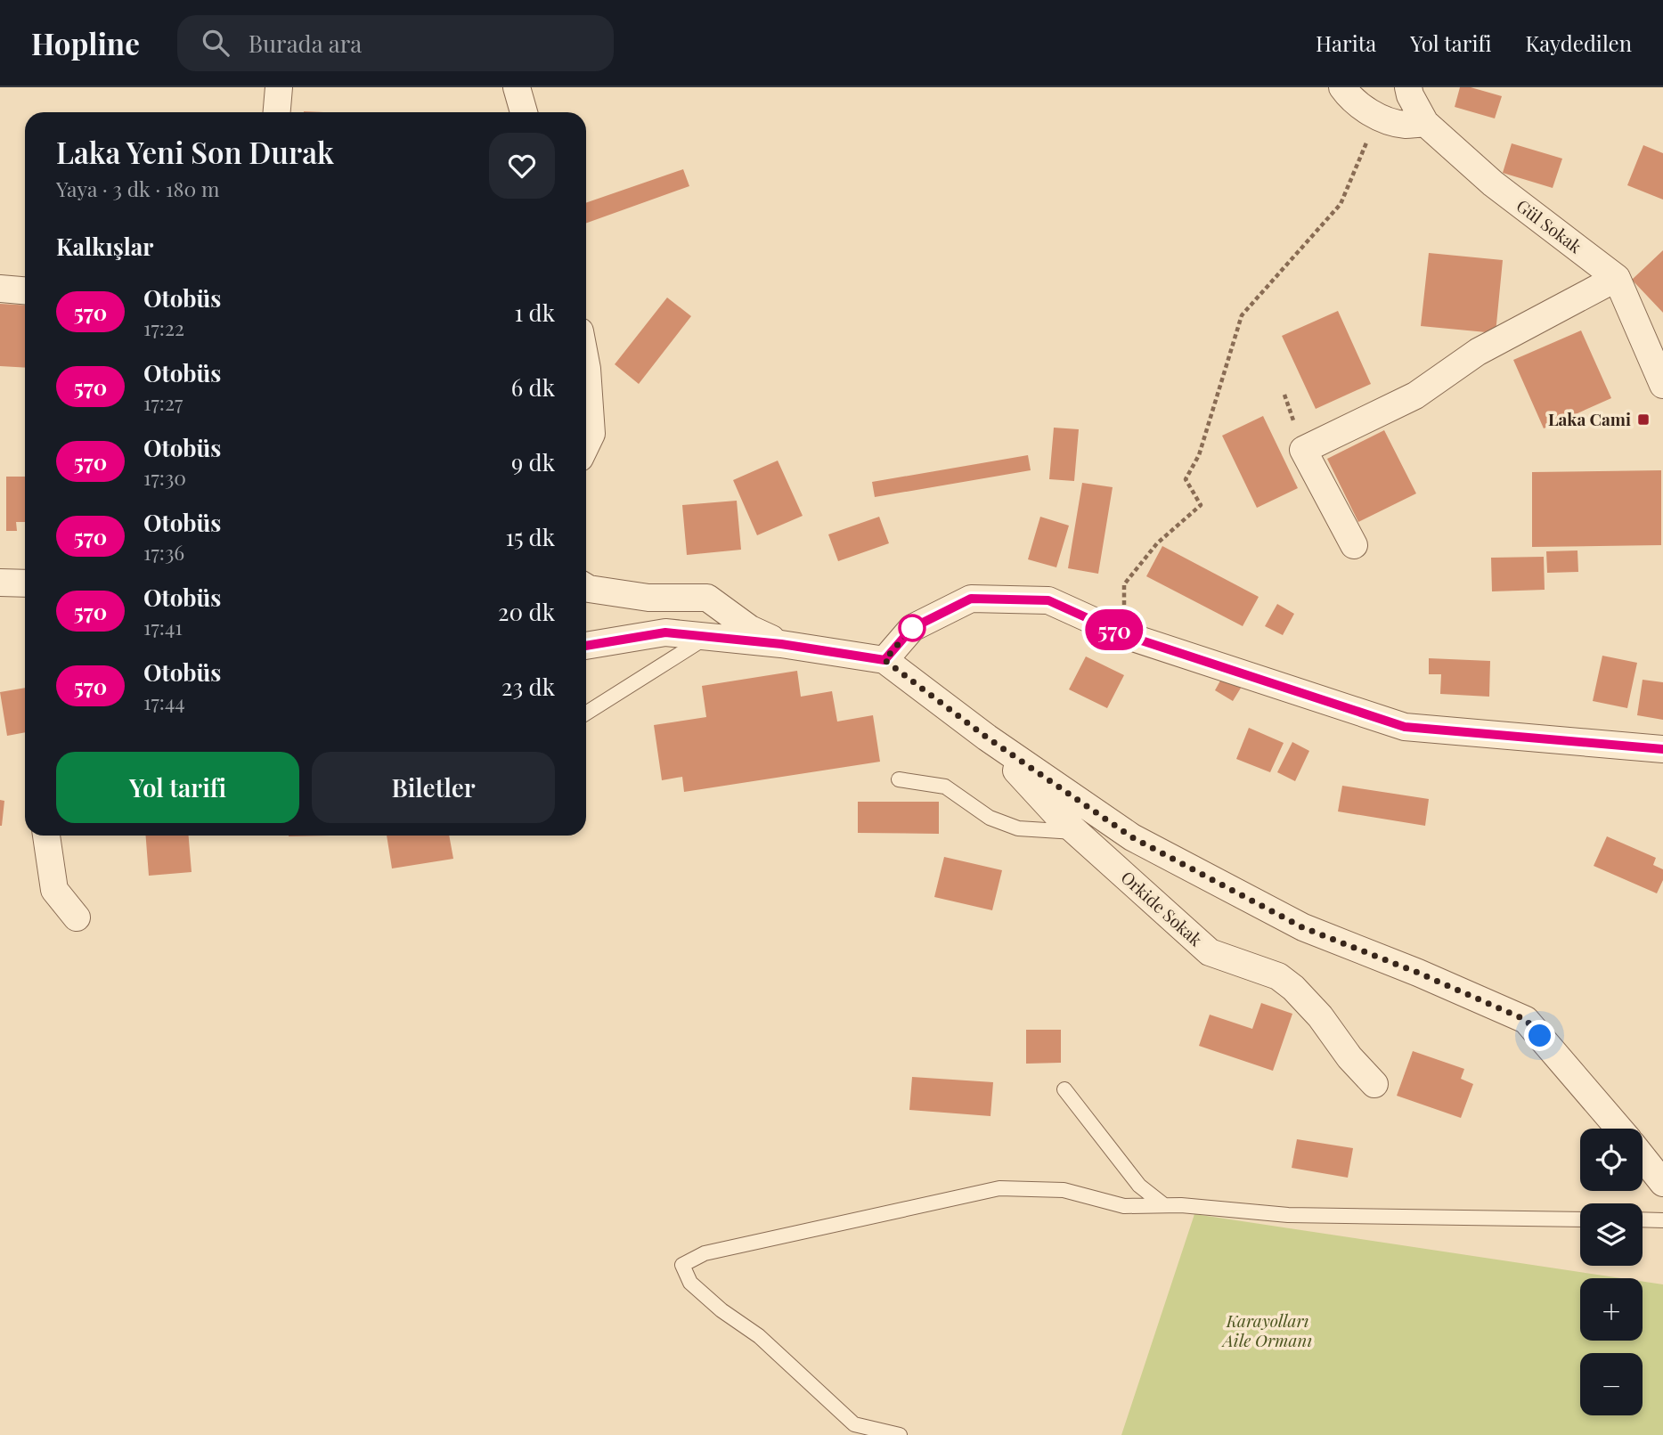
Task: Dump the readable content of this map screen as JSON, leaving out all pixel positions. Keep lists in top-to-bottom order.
{
  "streets": {
    "street": ["Gül Sokak", "Orkide Sokak"]
  },
  "parks": ["Karayolları Aile Ormanı"],
  "places": {
    "transit": ["Laka Cami"]
  },
  "lines": ["bus line 570"],
  "page": {
    "header": "Hopline",
    "search": "Burada ara",
    "nav": ["Harita", "Yol tarifi", "Kaydedilen"],
    "on_map": "570",
    "heading": [
      ["Laka Yeni Son Durak", "Yaya · 3 dk · 180 m"],
      "Kalkışlar"
    ],
    "list": [
      {
        "mark": "570",
        "name": "Otobüs",
        "note": "17:22",
        "value": "1 dk"
      },
      {
        "mark": "570",
        "name": "Otobüs",
        "note": "17:27",
        "value": "6 dk"
      },
      {
        "mark": "570",
        "name": "Otobüs",
        "note": "17:30",
        "value": "9 dk"
      },
      {
        "mark": "570",
        "name": "Otobüs",
        "note": "17:36",
        "value": "15 dk"
      },
      {
        "mark": "570",
        "name": "Otobüs",
        "note": "17:41",
        "value": "20 dk"
      },
      {
        "mark": "570",
        "name": "Otobüs",
        "note": "17:44",
        "value": "23 dk"
      }
    ],
    "buttons": ["Yol tarifi", "Biletler"],
    "map_buttons": ["+", "−"]
  }
}
